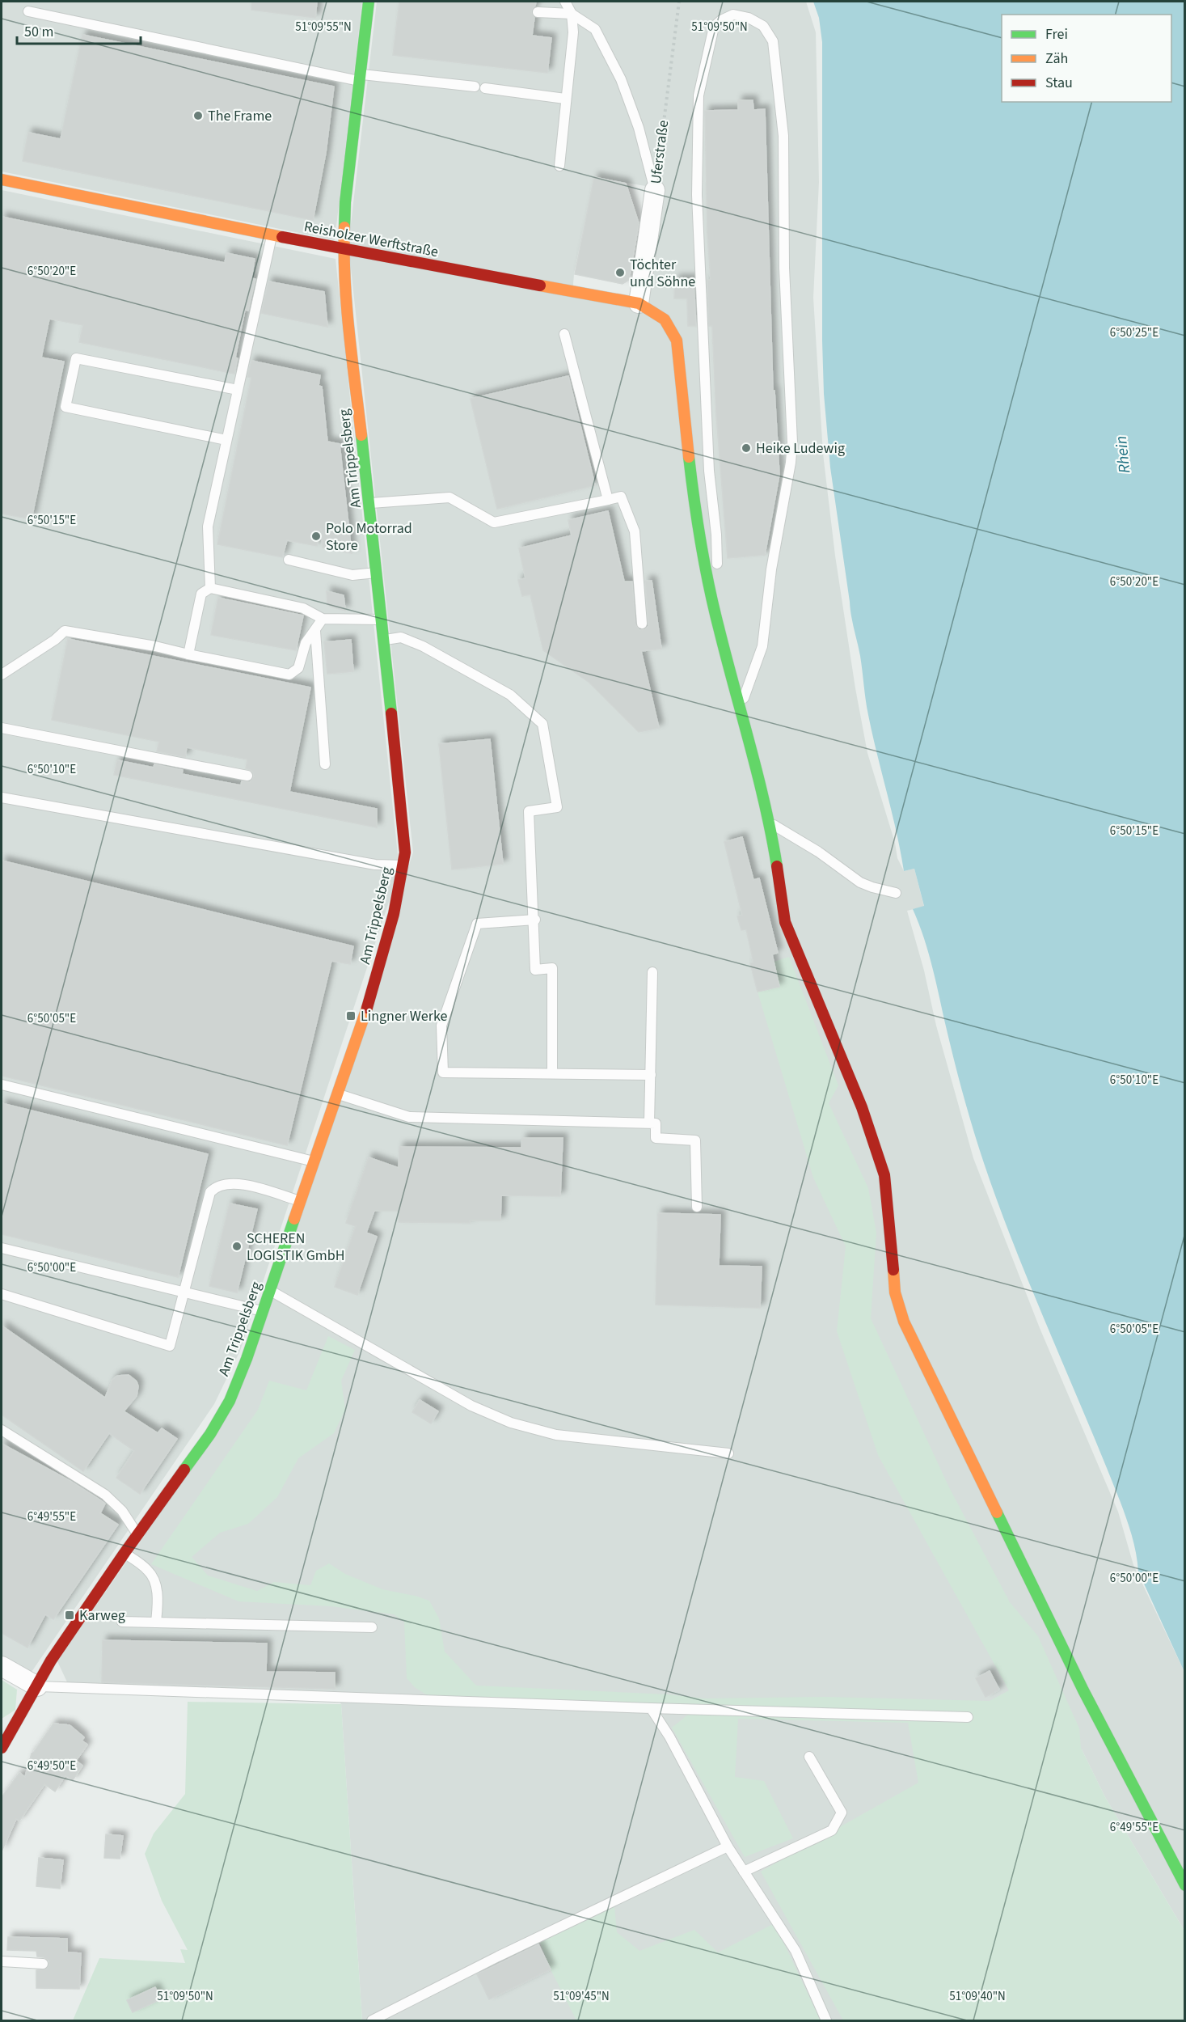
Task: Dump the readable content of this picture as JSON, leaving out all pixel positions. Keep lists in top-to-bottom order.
{
  "streets": {
    "street": ["Uferstraße", "Reisholzer Werftstraße", "Am Trippelsberg"]
  },
  "crossings": [
    ["Uferstraße", "Reisholzer Werftstraße"],
    ["Reisholzer Werftstraße", "Am Trippelsberg"]
  ],
  "water": ["Rhein"],
  "places": {
    "other": [
      "The Frame",
      "Töchter und Söhne",
      "Heike Ludewig",
      "Polo Motorrad Store",
      "SCHEREN LOGISTIK GmbH"
    ],
    "transit": ["Lingner Werke", "Karweg"]
  },
  "legend": ["Frei", "Zäh", "Stau"],
  "scale_bar": "50 m",
  "coordinates": [
    "51°09'55\"N",
    "51°09'50\"N",
    "6°50'20\"E",
    "6°50'25\"E",
    "6°50'15\"E",
    "6°50'10\"E",
    "6°50'05\"E",
    "6°50'00\"E",
    "6°49'55\"E",
    "6°49'50\"E",
    "51°09'45\"N",
    "51°09'40\"N"
  ]
}
